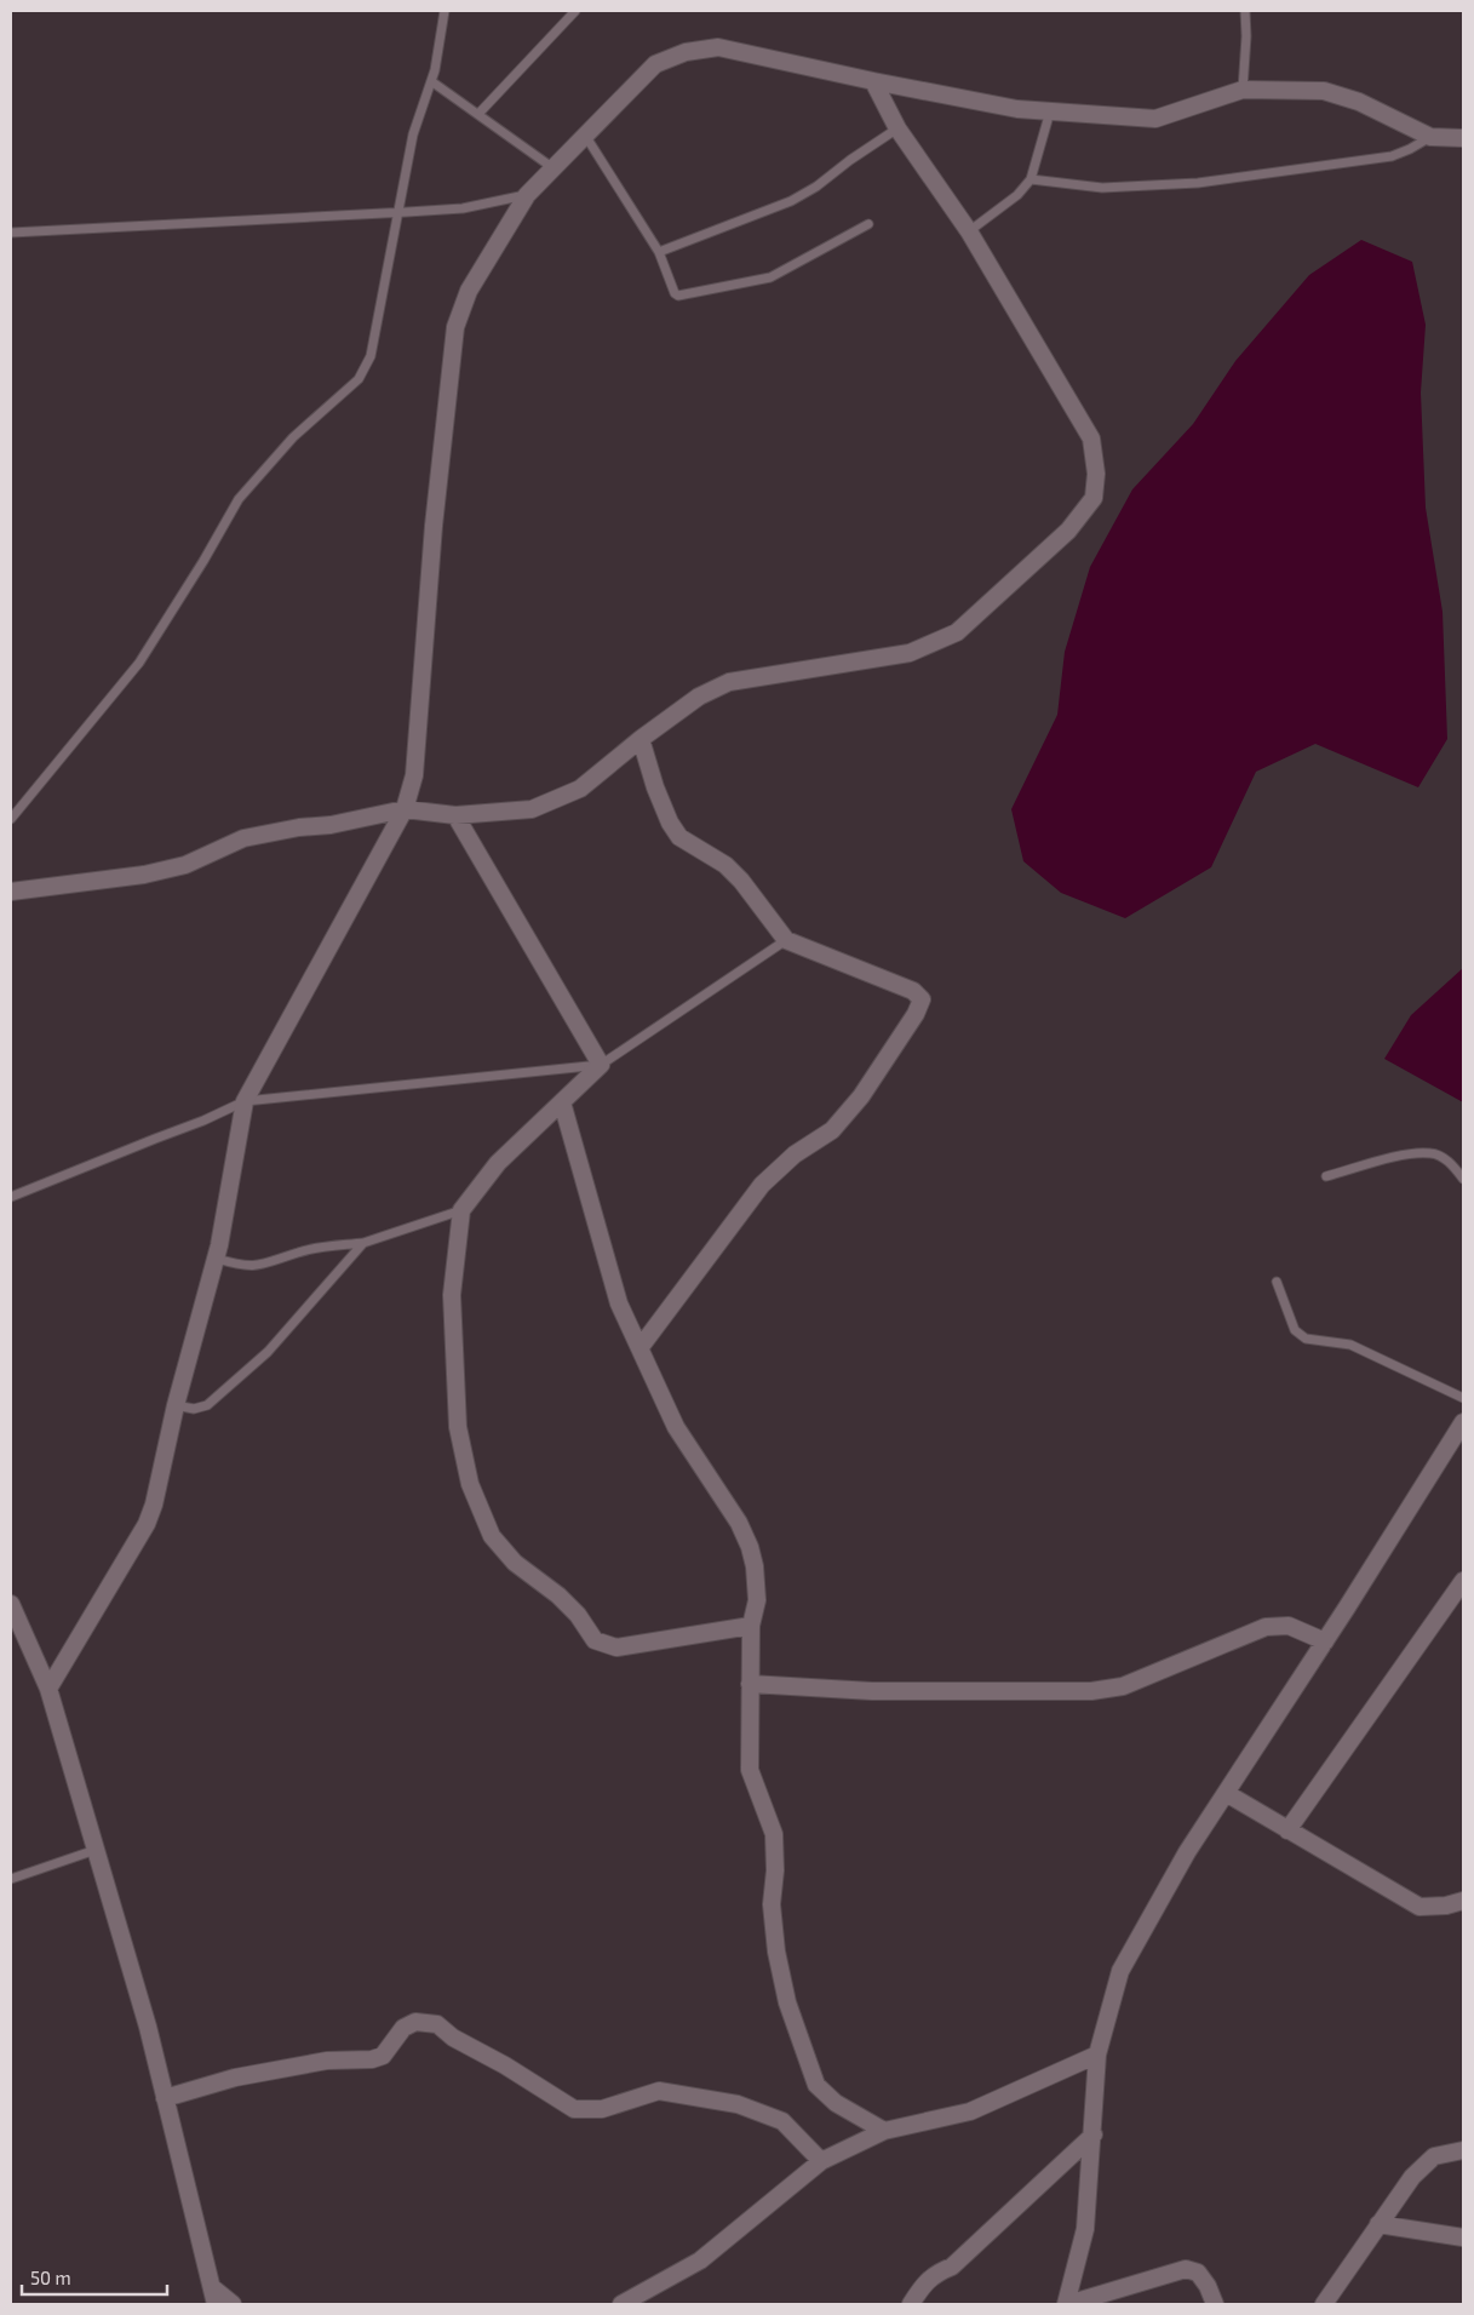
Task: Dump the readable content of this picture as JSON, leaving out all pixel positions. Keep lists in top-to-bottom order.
{
  "scale_bar": "50 m"
}
